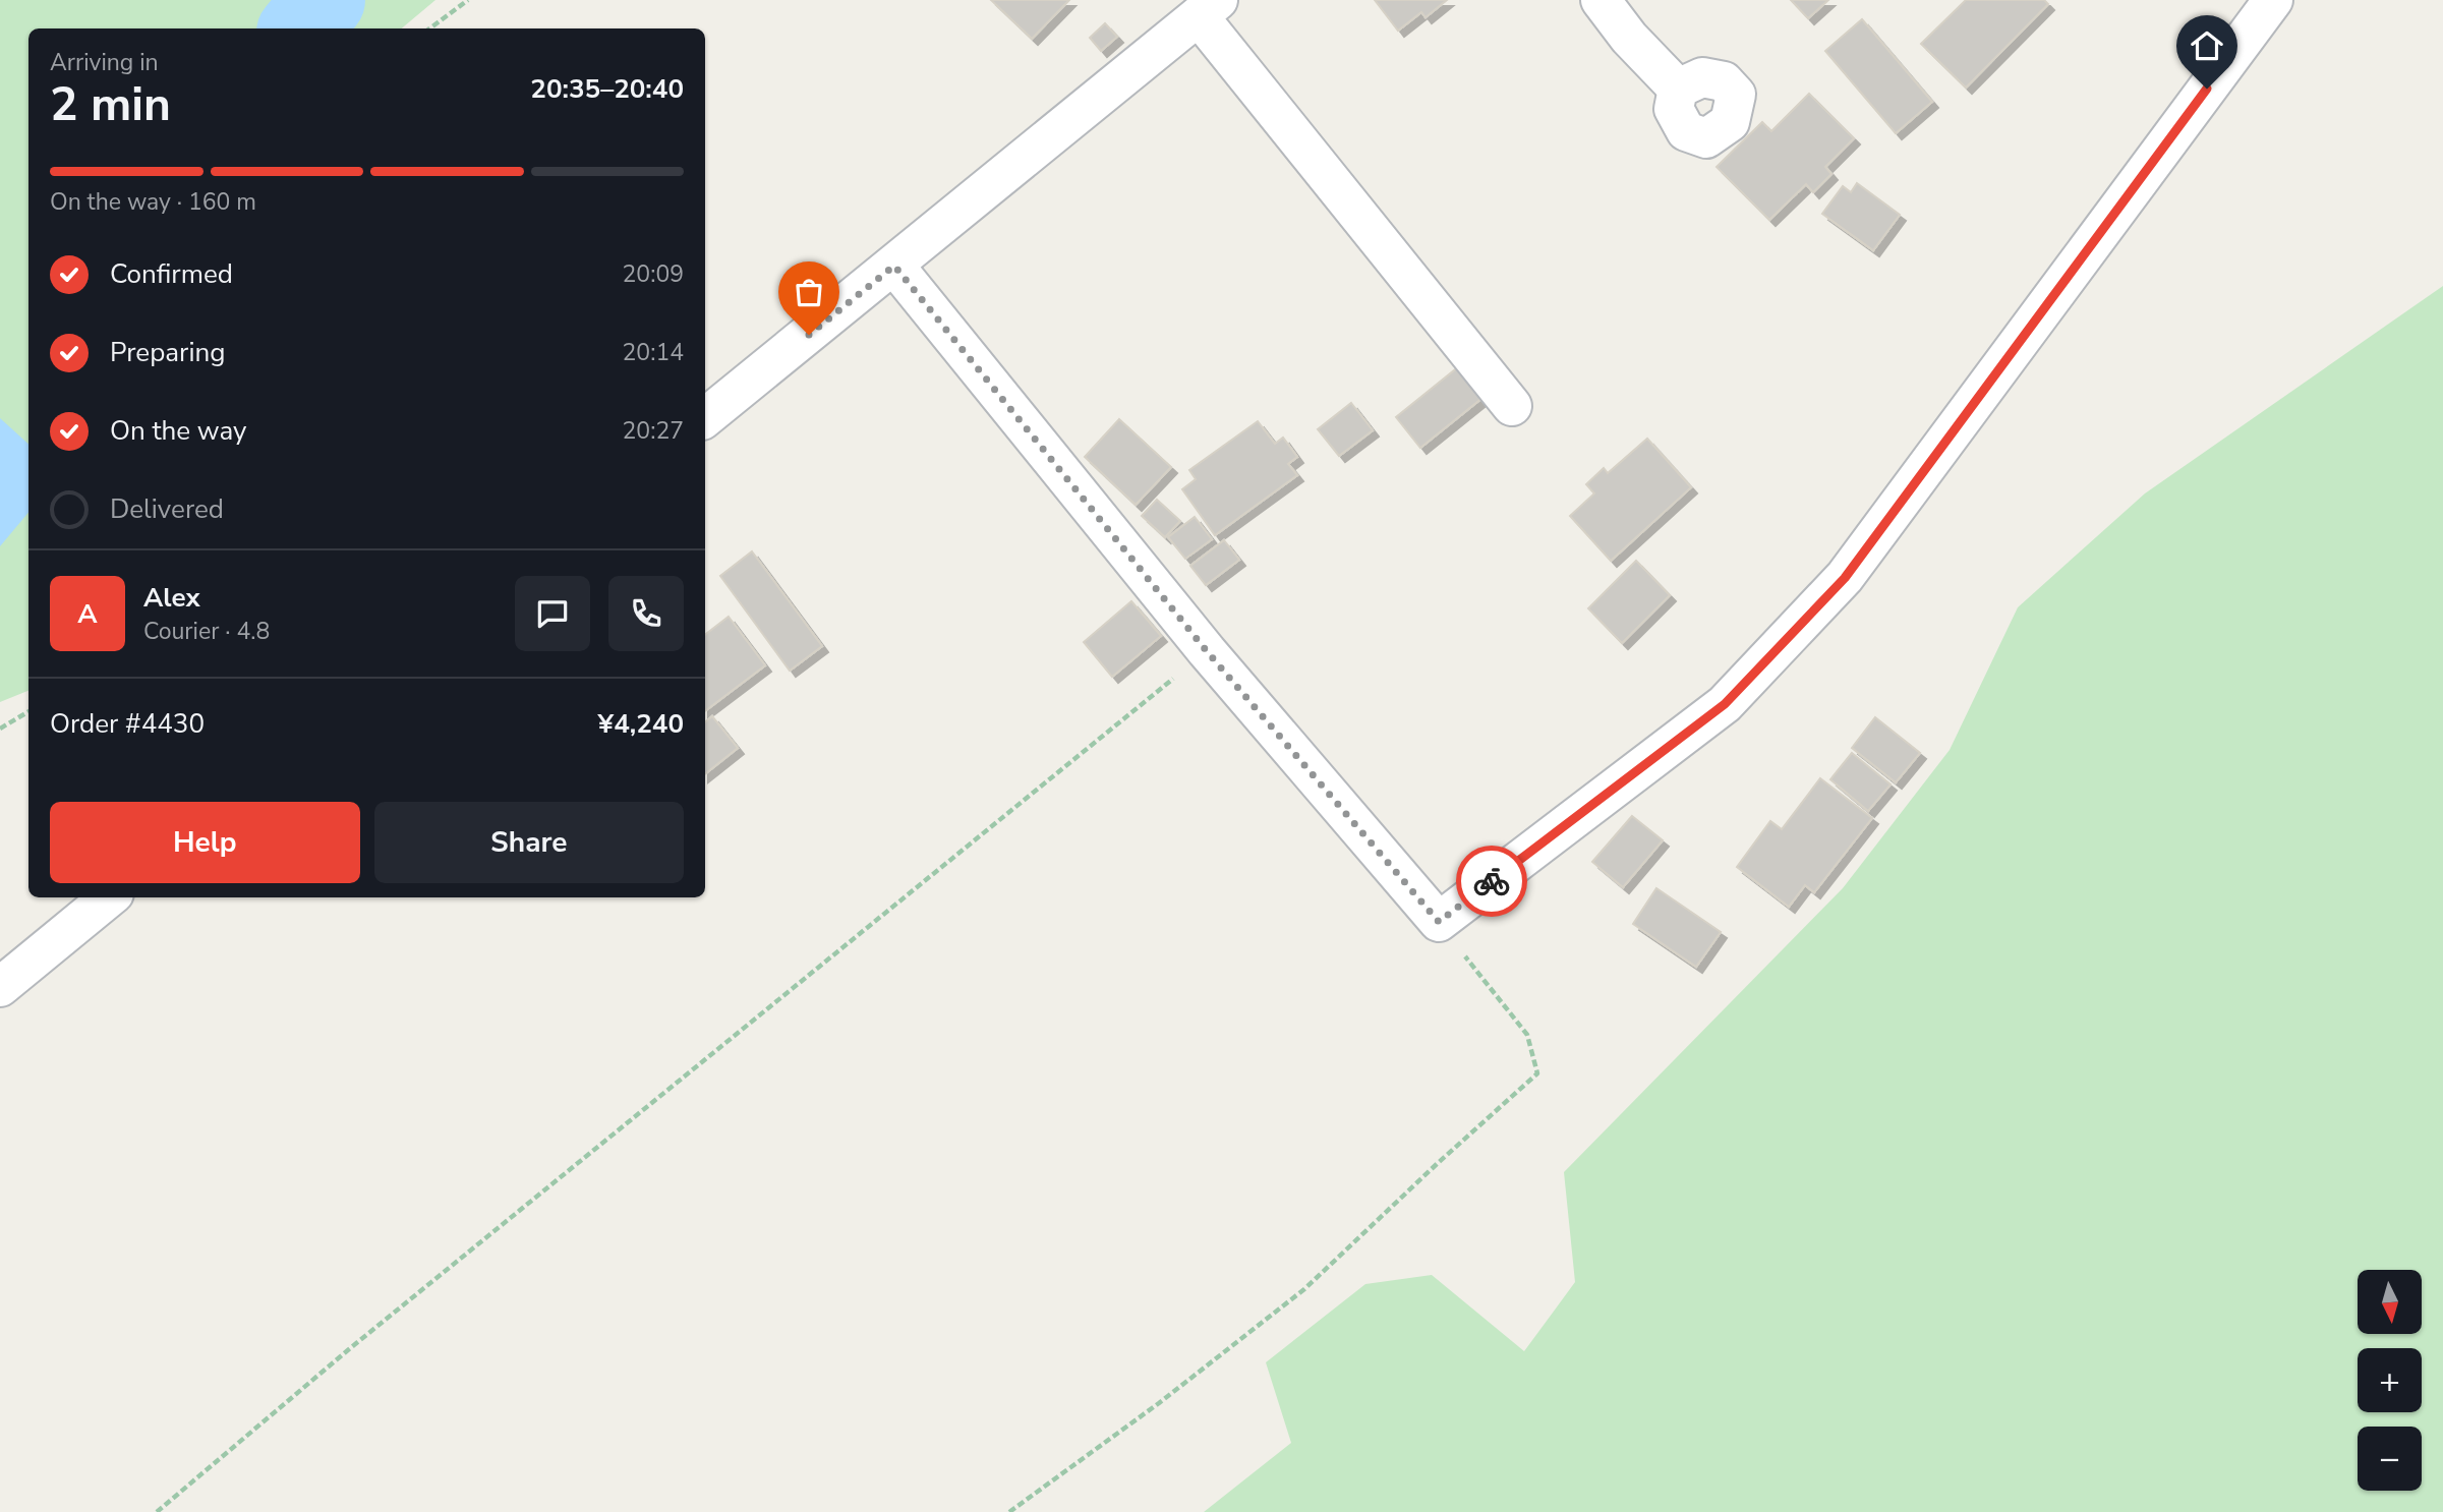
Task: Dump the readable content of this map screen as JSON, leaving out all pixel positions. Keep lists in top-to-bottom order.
{
  "north": "bottom",
  "page": {
    "heading": ["2 min", "Arriving in", "20:35–20:40"],
    "panel": [
      "Alex",
      "Courier · 4.8",
      "Order #4430",
      "¥4,240"
    ],
    "bar": "On the way · 160 m",
    "list": [
      ["Confirmed", "20:09"],
      ["Preparing", "20:14"],
      ["On the way", "20:27"],
      "Delivered"
    ],
    "round": "A",
    "buttons": ["Help", "Share"],
    "map_buttons": ["+", "−"]
  }
}
